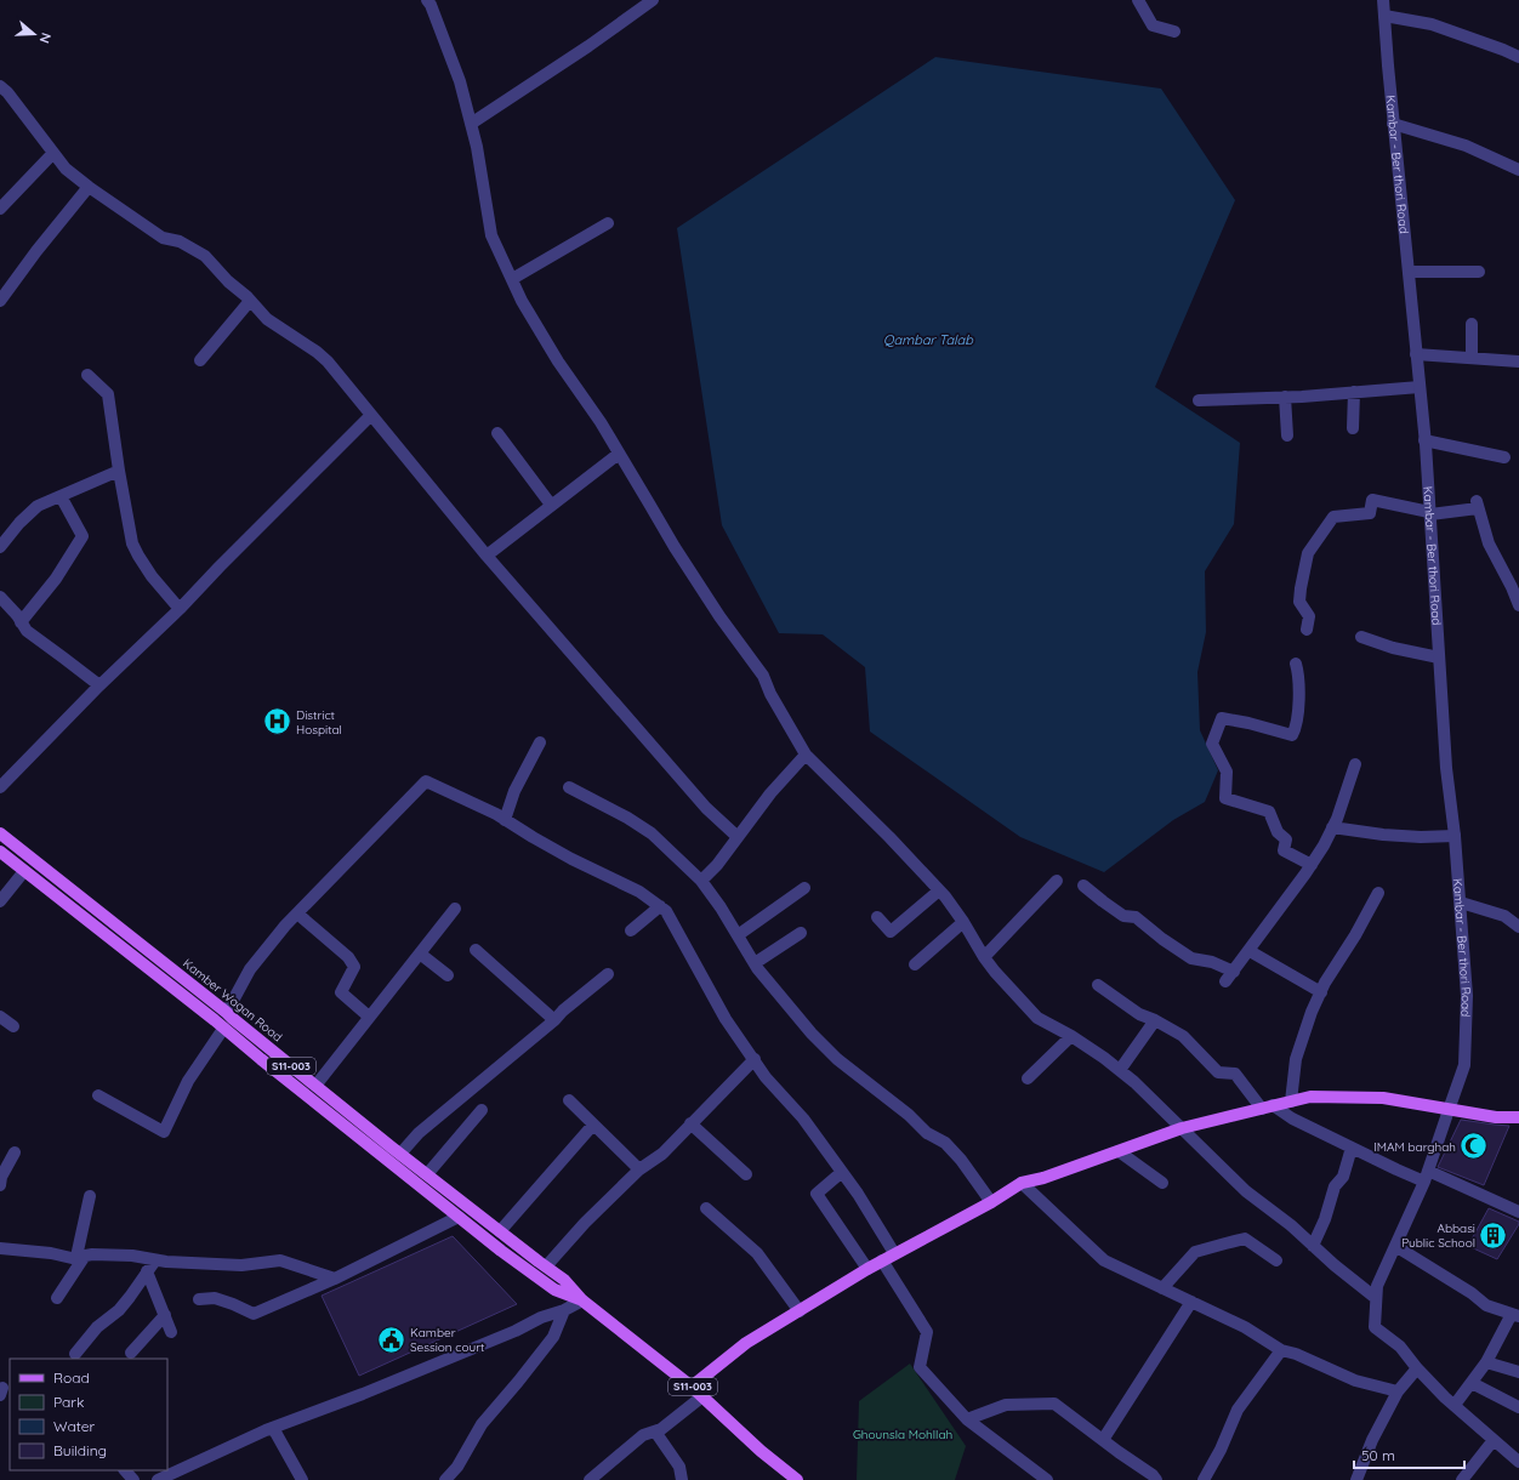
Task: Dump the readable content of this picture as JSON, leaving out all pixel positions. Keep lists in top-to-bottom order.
{
  "streets": {
    "main road": ["Kamber Wagan Road", "S11-003"],
    "street": ["Kambar - Ber thori Road"]
  },
  "water": ["Qambar Talab"],
  "parks": ["Ghounsla Mohllah"],
  "places": {
    "hospital": ["District Hospital"],
    "mosque": ["IMAM barghah"],
    "building": ["Abbasi Public School"],
    "public building": ["Kamber Session court"]
  },
  "legend": [
    "Road",
    "Park",
    "Water",
    "Building"
  ],
  "scale_bar": "50 m",
  "north": "right"
}
